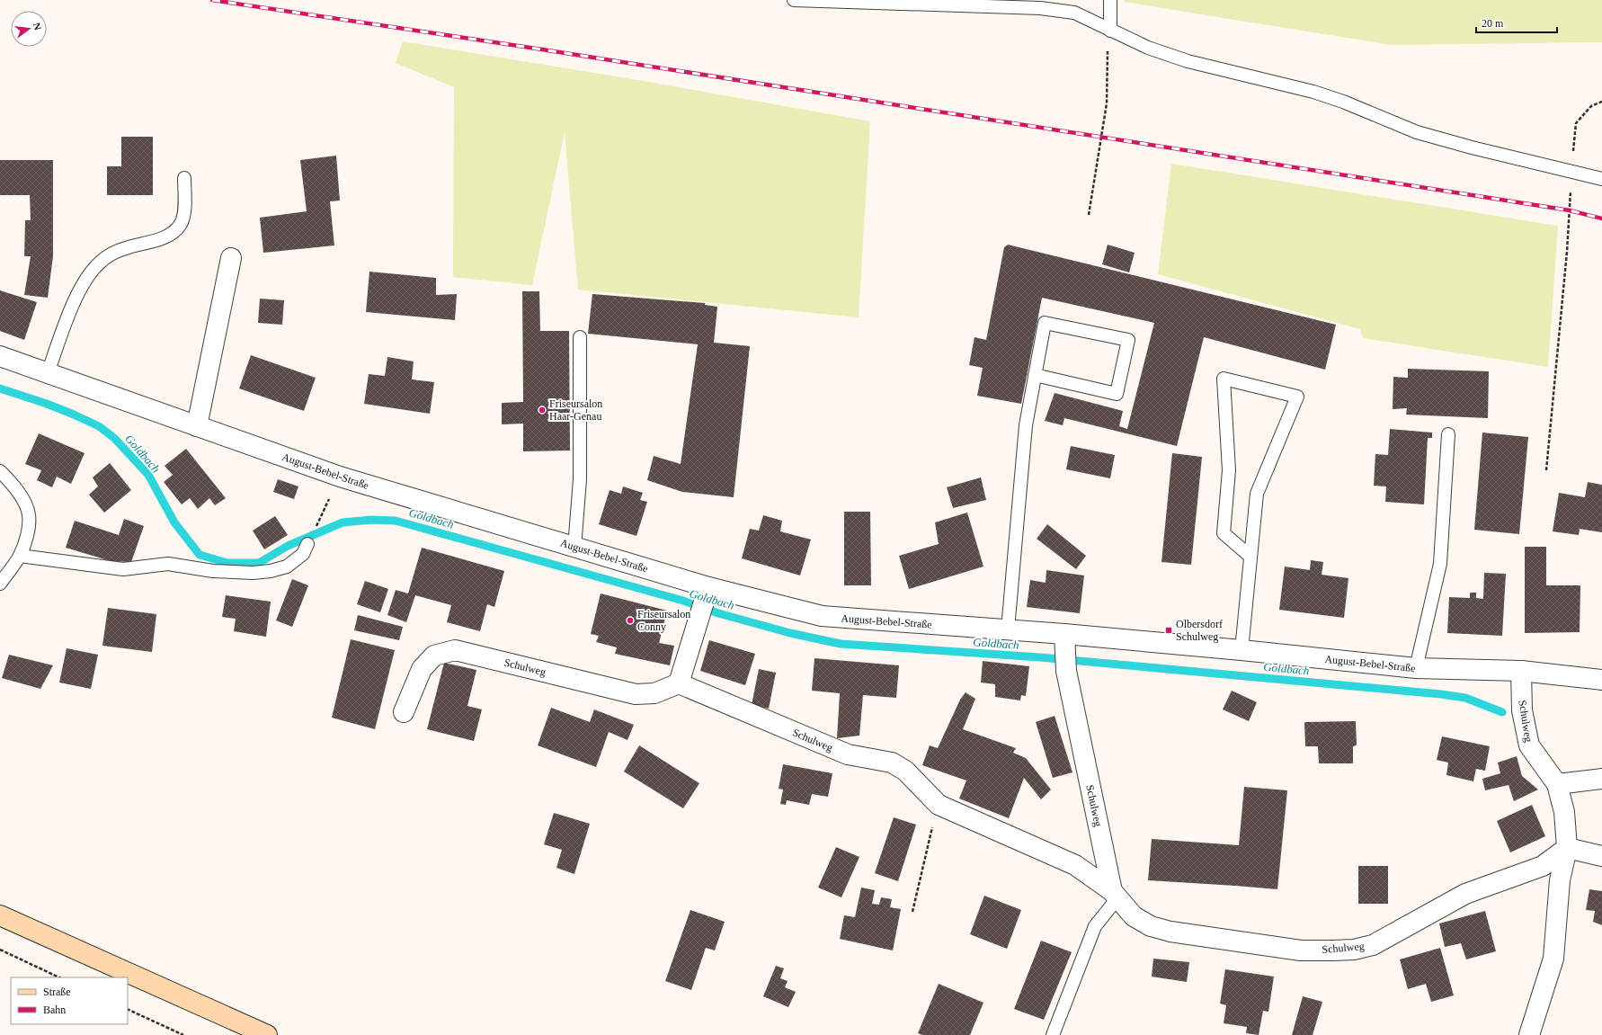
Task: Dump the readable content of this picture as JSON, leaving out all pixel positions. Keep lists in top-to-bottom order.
{
  "streets": {
    "street": ["August-Bebel-Straße", "Schulweg"]
  },
  "crossings": [
    ["August-Bebel-Straße", "Schulweg"]
  ],
  "water": ["Goldbach"],
  "places": {
    "other": ["Friseursalon Haar-Genau", "Friseursalon Conny"],
    "transit": ["Olbersdorf Schulweg"]
  },
  "legend": ["Straße", "Bahn"],
  "scale_bar": "20 m",
  "north": "right"
}
